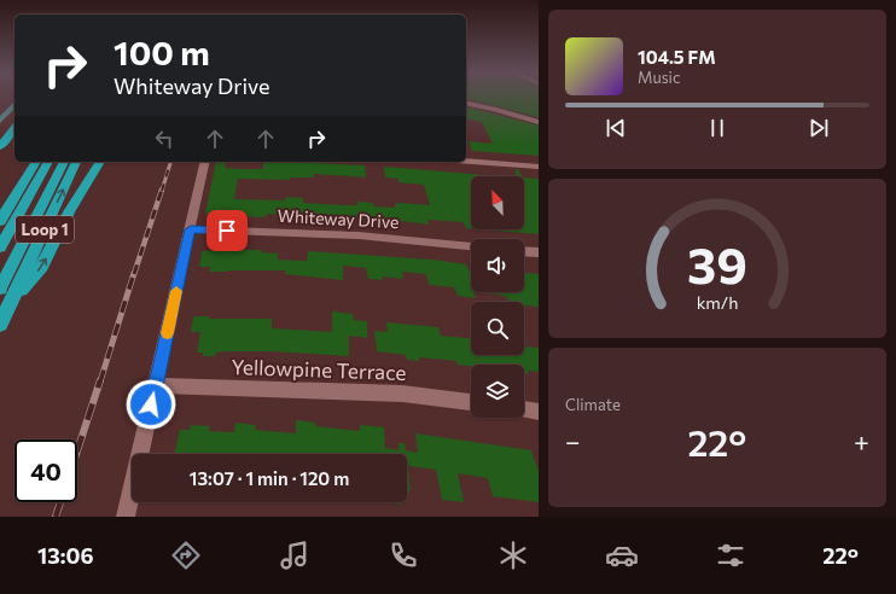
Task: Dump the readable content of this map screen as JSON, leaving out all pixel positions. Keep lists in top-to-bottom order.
{
  "streets": {
    "highway": ["Loop 1"],
    "street": ["Whiteway Drive", "Yellowpine Terrace"]
  },
  "north": "top left",
  "page": {
    "turn": ["100 m", "Whiteway Drive"],
    "song": ["104.5 FM", "Music"],
    "tile": "Climate",
    "heat": ["−", "22°", "+"],
    "limit": "40",
    "trip": "13:07 · 1 min · 120 m",
    "tabs": ["13:06", "22°"],
    "gauge": ["39", "km/h"]
  }
}
